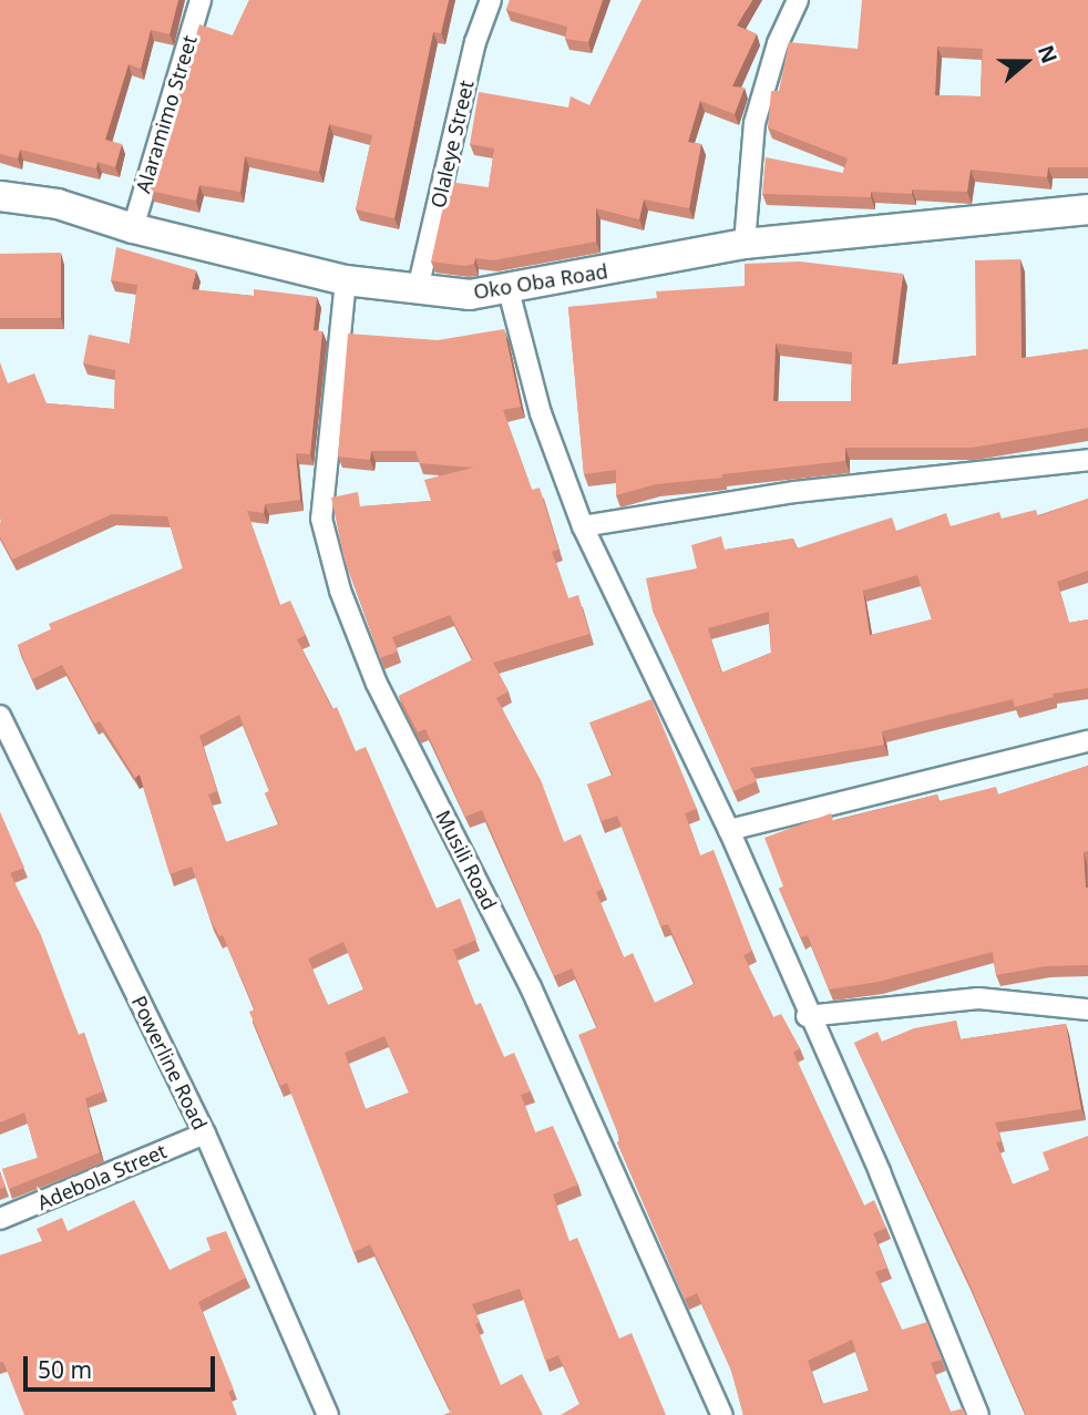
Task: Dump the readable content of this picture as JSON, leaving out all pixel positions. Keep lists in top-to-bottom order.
{
  "streets": {
    "street": [
      "Alaramimo Street",
      "Olaleye Street",
      "Oko Oba Road",
      "Musili Road",
      "Powerline Road",
      "Adebola Street"
    ]
  },
  "crossings": [
    ["Alaramimo Street", "Oko Oba Road"],
    ["Olaleye Street", "Oko Oba Road"],
    ["Oko Oba Road", "Musili Road"],
    ["Powerline Road", "Adebola Street"]
  ],
  "scale_bar": "50 m",
  "north": "right"
}
